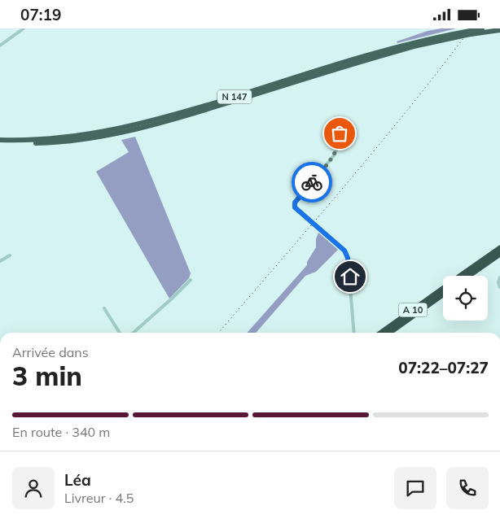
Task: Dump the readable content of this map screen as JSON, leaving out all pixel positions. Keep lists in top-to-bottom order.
{
  "streets": {
    "highway": ["N 147", "A 10"]
  },
  "page": {
    "status": "07:19",
    "heading": ["3 min", "Arrivée dans", "07:22–07:27"],
    "panel": ["Léa", "Livreur · 4.5"],
    "bar": "En route · 340 m"
  }
}
